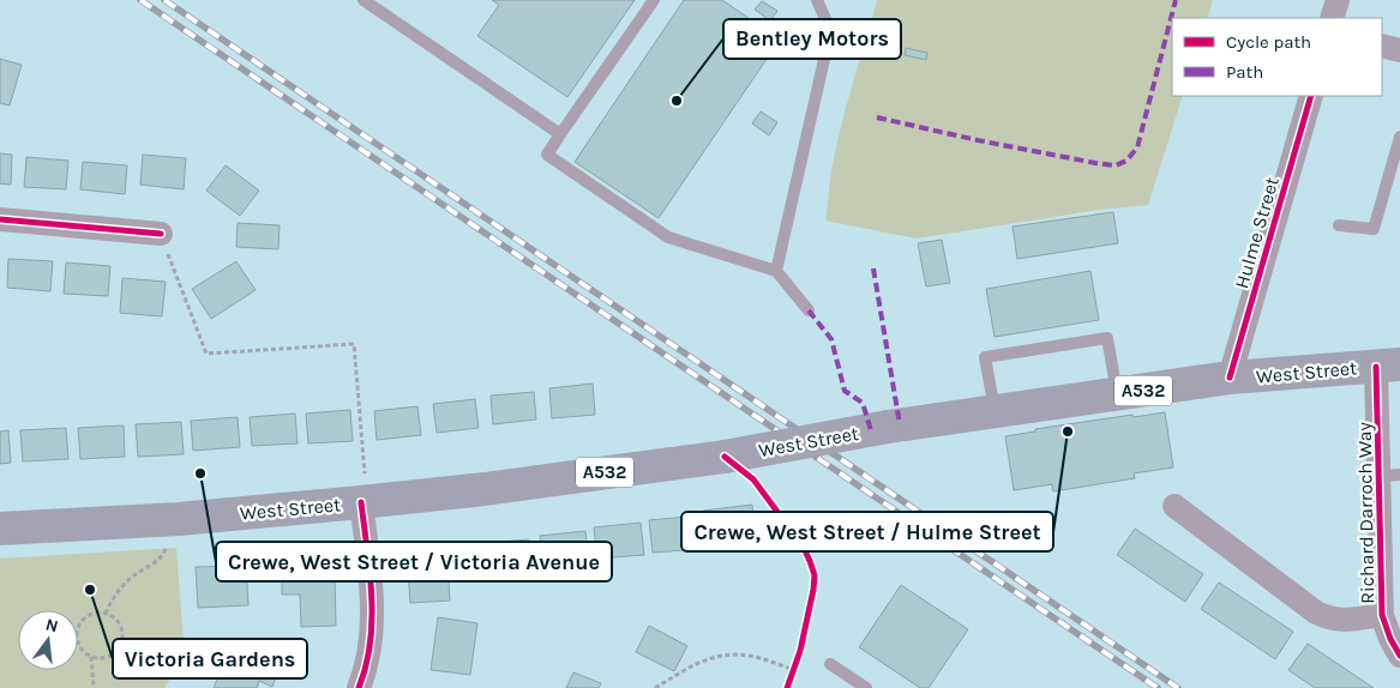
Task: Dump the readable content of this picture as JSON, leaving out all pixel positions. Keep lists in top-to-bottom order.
{
  "streets": {
    "main road": ["West Street", "A532"],
    "street": ["Hulme Street", "Richard Darroch Way"]
  },
  "crossings": [
    ["Hulme Street", "West Street"],
    ["West Street", "Richard Darroch Way"]
  ],
  "places": [
    "Bentley Motors",
    "Crewe, West Street / Hulme Street",
    "Crewe, West Street / Victoria Avenue",
    "Victoria Gardens"
  ],
  "legend": ["Cycle path", "Path"],
  "north": "top"
}
